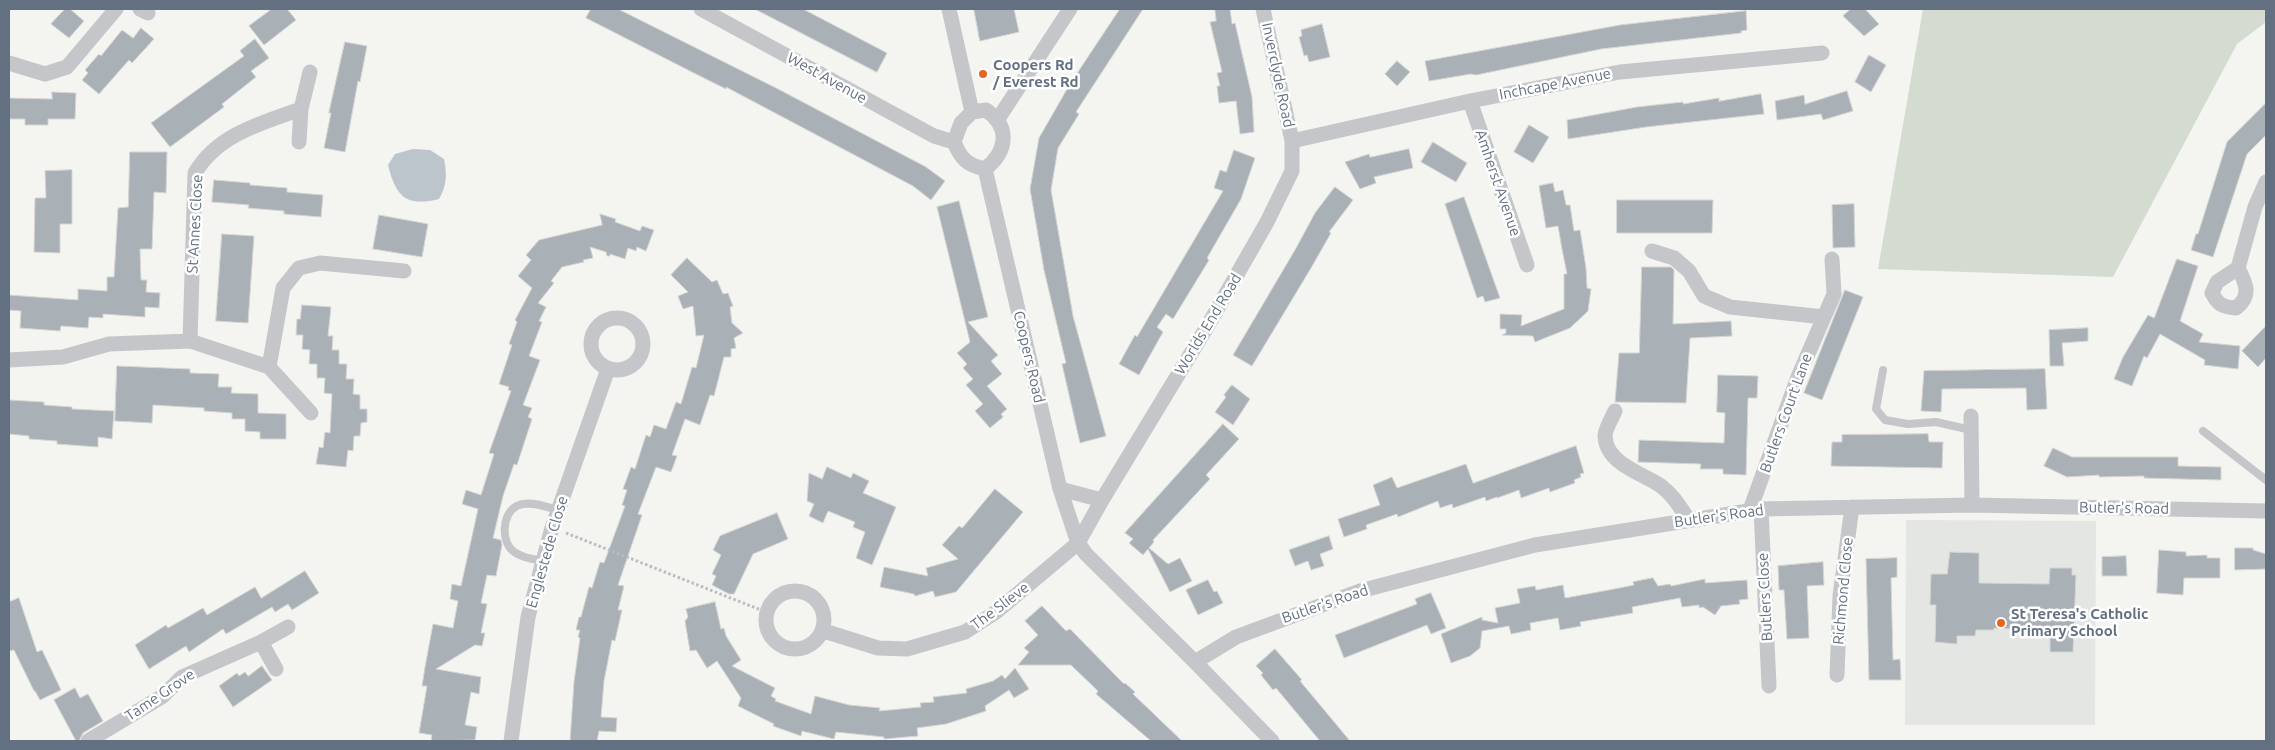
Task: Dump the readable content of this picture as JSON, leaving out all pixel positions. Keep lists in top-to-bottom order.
{
  "streets": {
    "street": [
      "Inverclyde Road",
      "West Avenue",
      "Inchcape Avenue",
      "Amherst Avenue",
      "St Annes Close",
      "Worlds End Road",
      "Coopers Road",
      "Butlers Court Lane",
      "Butler's Road",
      "Englestede Close",
      "Richmond Close",
      "Butlers Close",
      "The Slieve",
      "Tame Grove"
    ]
  },
  "crossings": [
    ["Inverclyde Road", "Inchcape Avenue"],
    ["Inverclyde Road", "Worlds End Road"],
    ["West Avenue", "Coopers Road"],
    ["Inchcape Avenue", "Amherst Avenue"],
    ["Inchcape Avenue", "Worlds End Road"],
    ["Worlds End Road", "Coopers Road"],
    ["Worlds End Road", "The Slieve"],
    ["Coopers Road", "The Slieve"],
    ["Butlers Court Lane", "Butler's Road"],
    ["Butlers Court Lane", "Butlers Close"],
    ["Butler's Road", "Richmond Close"],
    ["Butler's Road", "Butlers Close"]
  ],
  "places": ["Coopers Rd / Everest Rd", "St Teresa's Catholic Primary School"]
}
